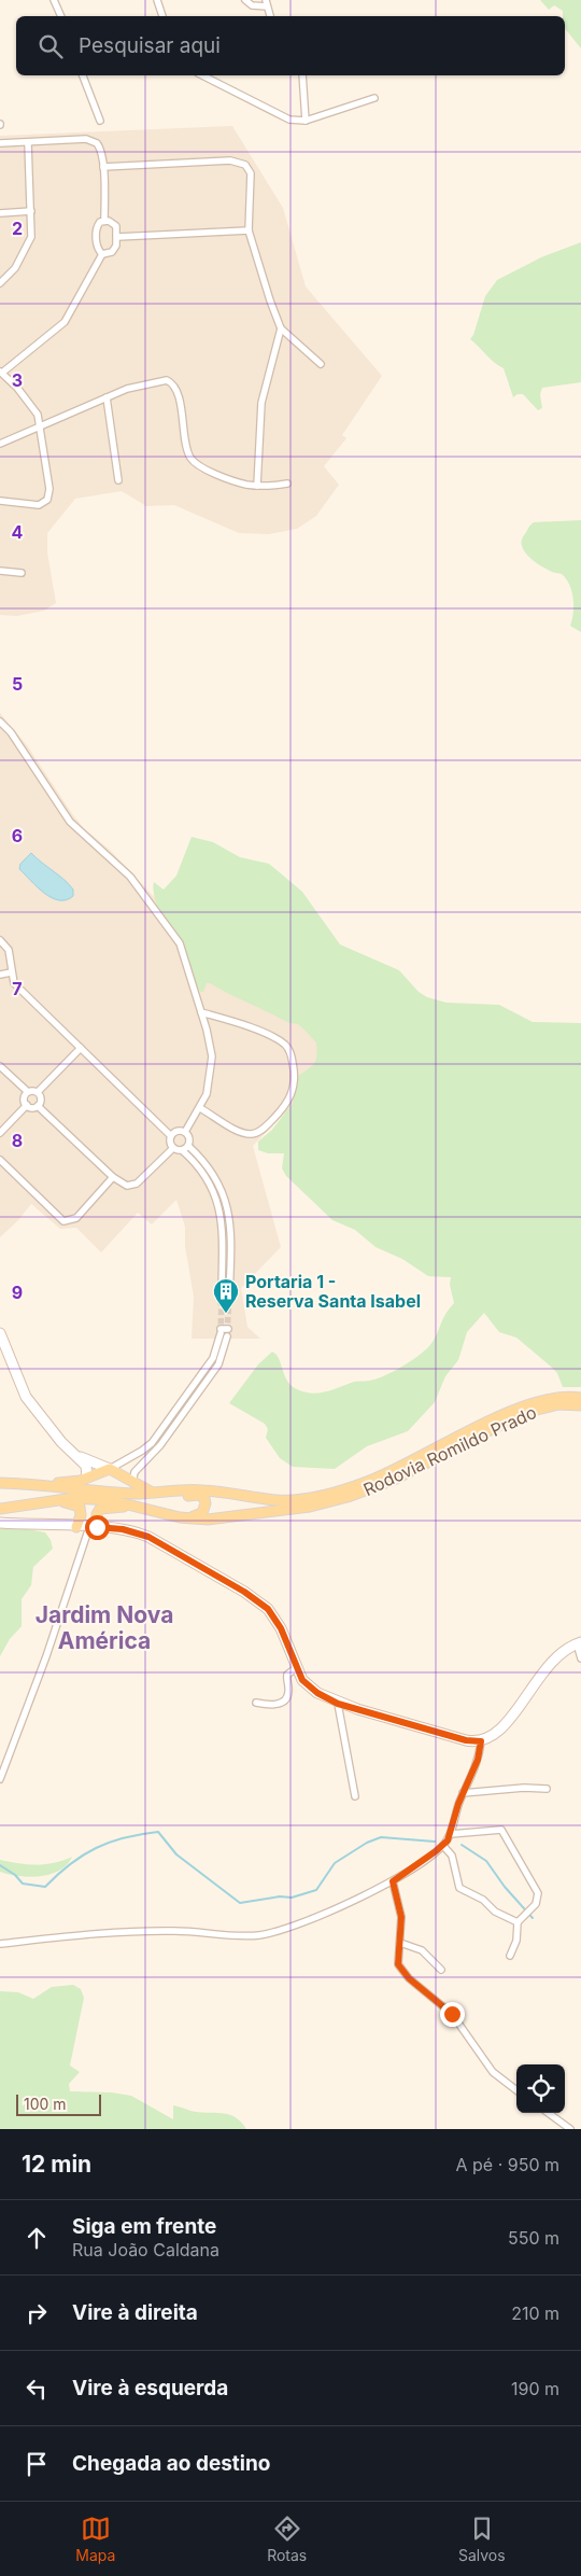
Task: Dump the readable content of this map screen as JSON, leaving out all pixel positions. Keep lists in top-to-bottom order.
{
  "streets": {
    "main road": ["Rodovia Romildo Prado"]
  },
  "districts": ["Jardim Nova América"],
  "places": {
    "building": ["Portaria 1 - Reserva Santa Isabel"]
  },
  "scale_bar": "100 m",
  "page": {
    "search": "Pesquisar aqui",
    "scale": "100 m",
    "heading": ["12 min", "A pé · 950 m"],
    "list": [
      ["Siga em frente", "Rua João Caldana", "550 m"],
      ["Vire à direita", "210 m"],
      ["Vire à esquerda", "190 m"],
      "Chegada ao destino"
    ],
    "nav": ["Mapa", "Rotas", "Salvos"]
  },
  "grid": {
    "rows": [
      "2",
      "3",
      "4",
      "5",
      "6",
      "7",
      "8",
      "9"
    ]
  }
}
